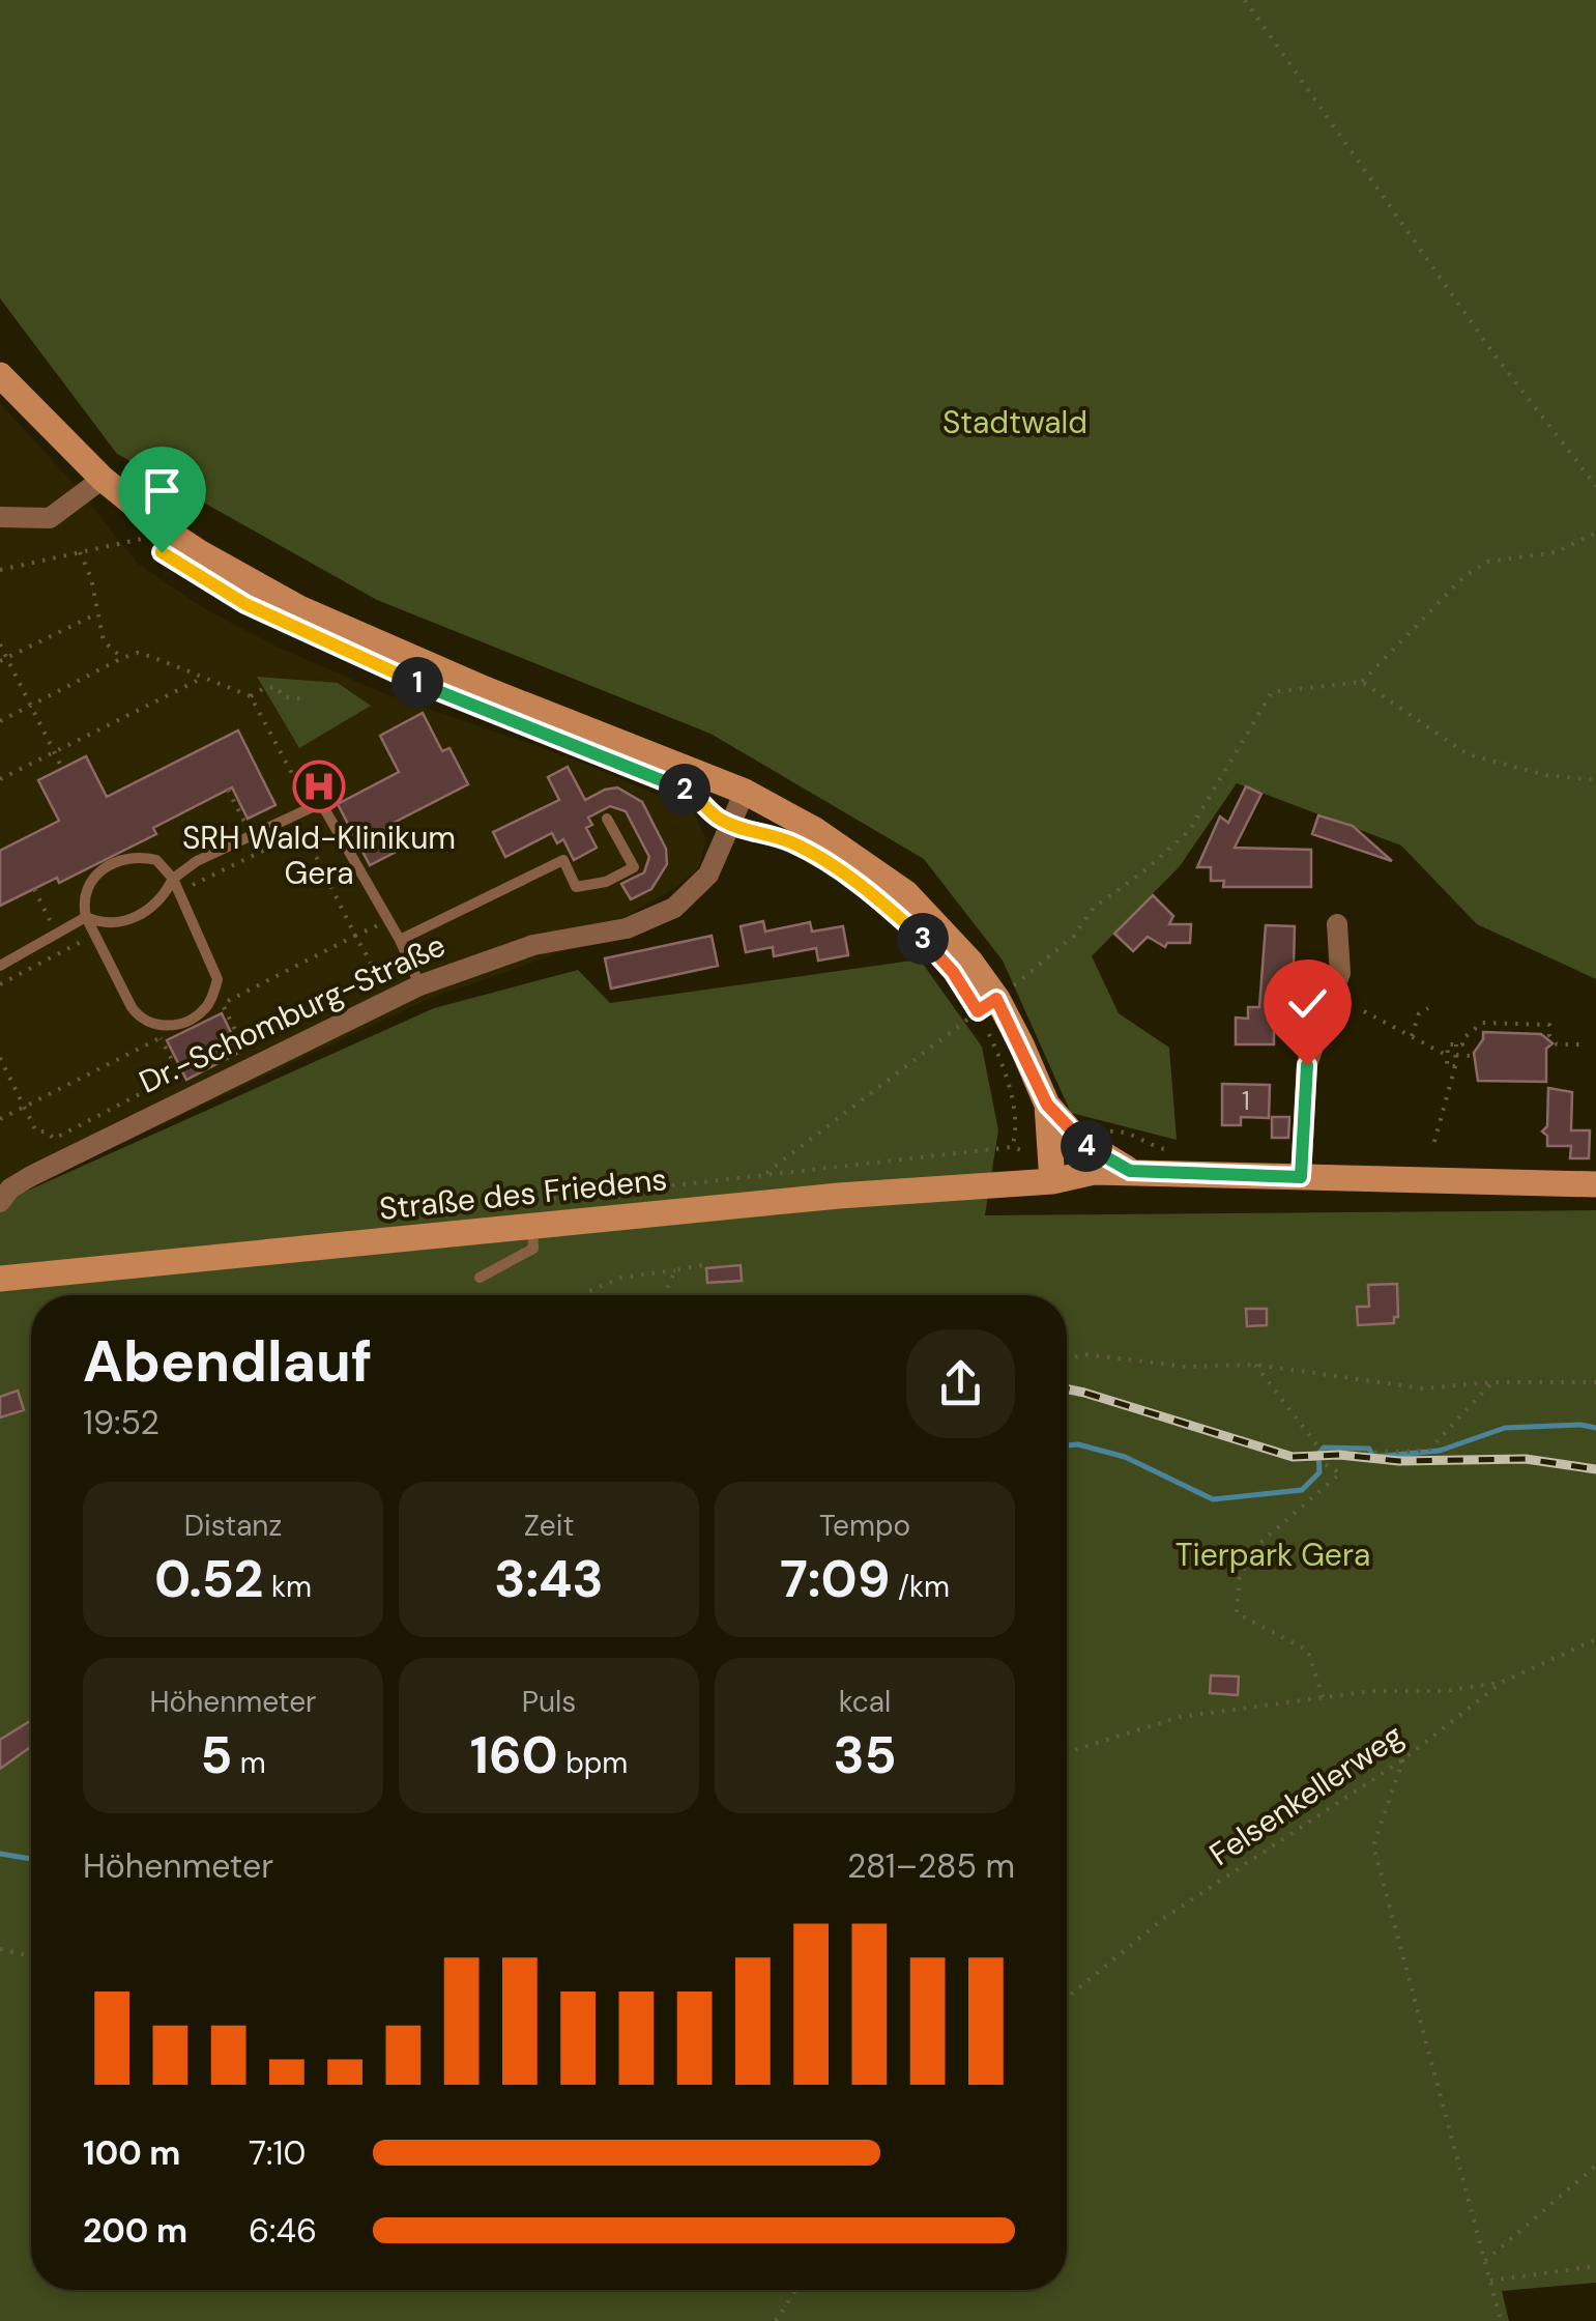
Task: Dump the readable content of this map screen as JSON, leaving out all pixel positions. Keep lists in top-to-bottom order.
{
  "streets": {
    "main road": ["Straße des Friedens"],
    "street": ["Dr.-Schomburg-Straße"],
    "path": ["Felsenkellerweg"]
  },
  "parks": ["Stadtwald", "Tierpark Gera"],
  "places": {
    "hospital": ["SRH Wald-Klinikum Gera"]
  },
  "house_numbers": ["1"],
  "page": {
    "pins": [
      "1",
      "2",
      "3",
      "4"
    ],
    "heading": ["Abendlauf", "19:52"],
    "stats": [
      ["Distanz", "0.52 km"],
      ["Zeit", "3:43"],
      ["Tempo", "7:09 /km"],
      ["Höhenmeter", "5 m"],
      ["Puls", "160 bpm"],
      ["kcal", "35"]
    ],
    "chart": ["Höhenmeter", "281–285 m"],
    "list": [
      {
        "name": "100 m",
        "note": "7:10"
      },
      {
        "name": "200 m",
        "note": "6:46"
      }
    ]
  }
}
